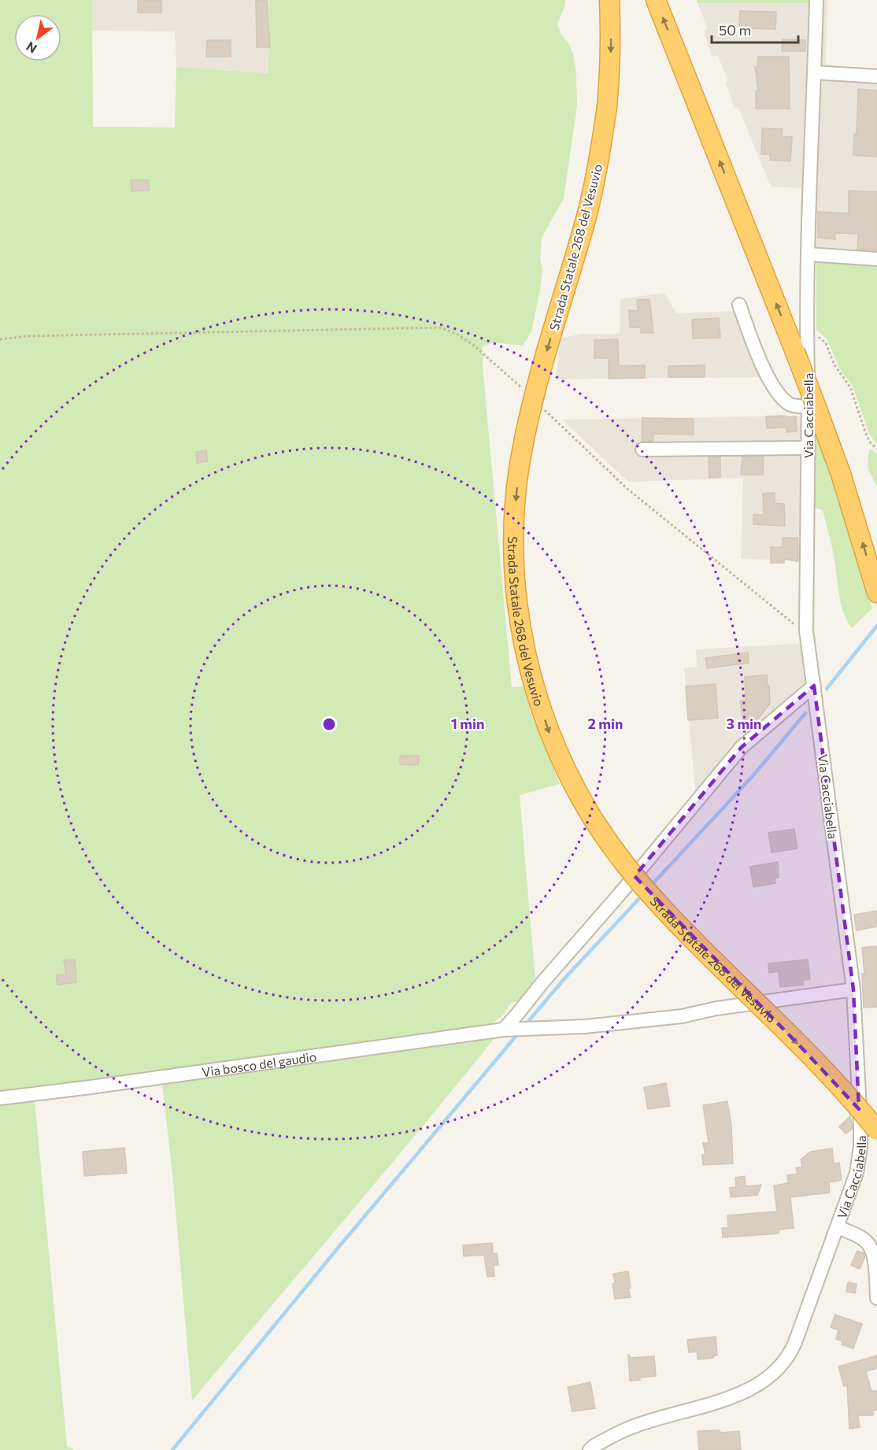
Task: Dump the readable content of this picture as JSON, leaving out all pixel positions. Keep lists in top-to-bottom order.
{
  "streets": {
    "highway": ["Strada Statale 268 del Vesuvio"],
    "street": ["Via Cacciabella", "Via bosco del gaudio"]
  },
  "crossings": [
    ["Via Cacciabella", "Via bosco del gaudio"]
  ],
  "one_way": ["Strada Statale 268 del Vesuvio"],
  "scale_bar": "50 m",
  "north": "bottom left",
  "rings": ["1 min", "2 min", "3 min"]
}
